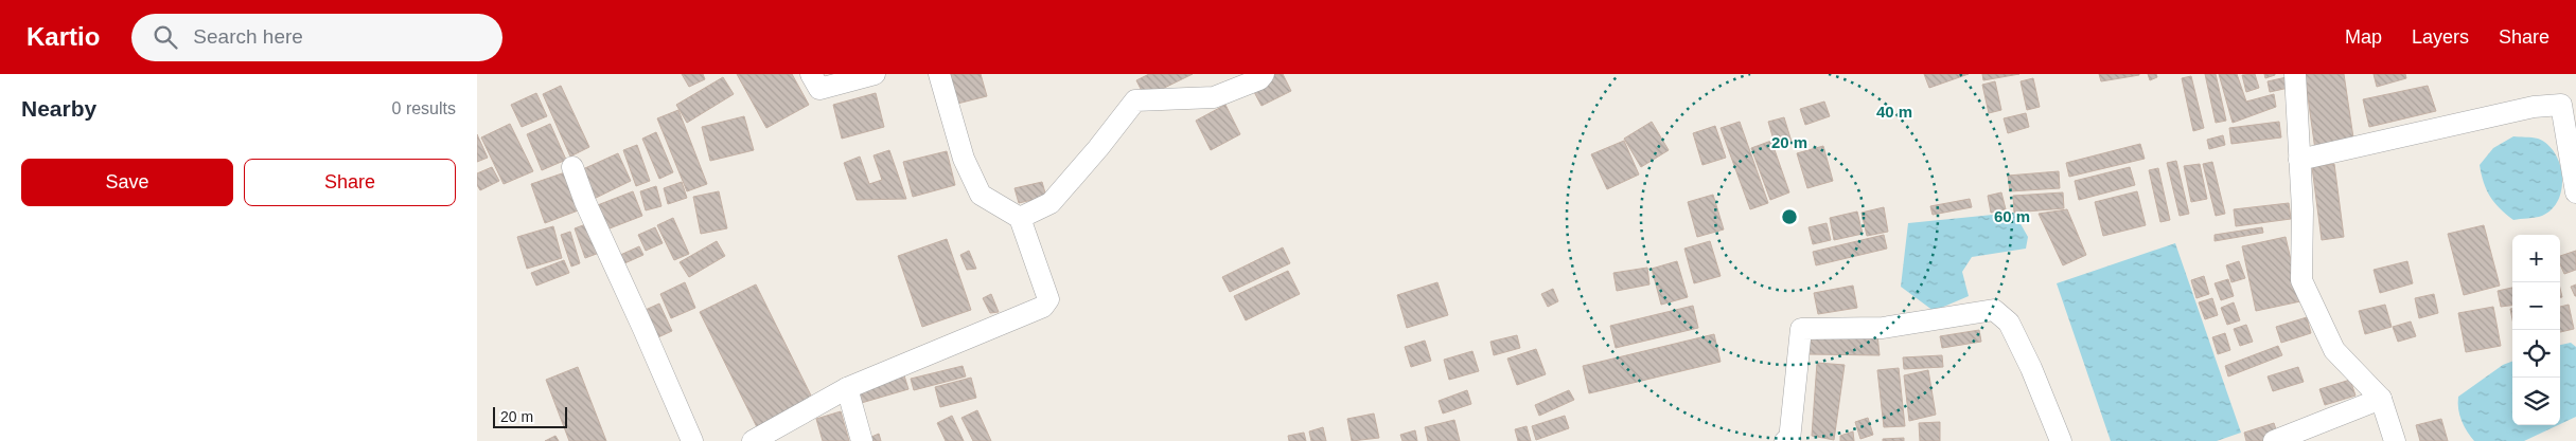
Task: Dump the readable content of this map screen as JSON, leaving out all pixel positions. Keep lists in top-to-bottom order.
{
  "scale_bar": "20 m",
  "page": {
    "header": "Kartio",
    "search": "Search here",
    "nav": ["Map", "Layers", "Share"],
    "heading": ["Nearby", "0 results"],
    "buttons": ["Save", "Share"],
    "map_buttons": ["+", "−"],
    "scale": "20 m"
  },
  "rings": ["40 m", "20 m", "60 m"]
}
